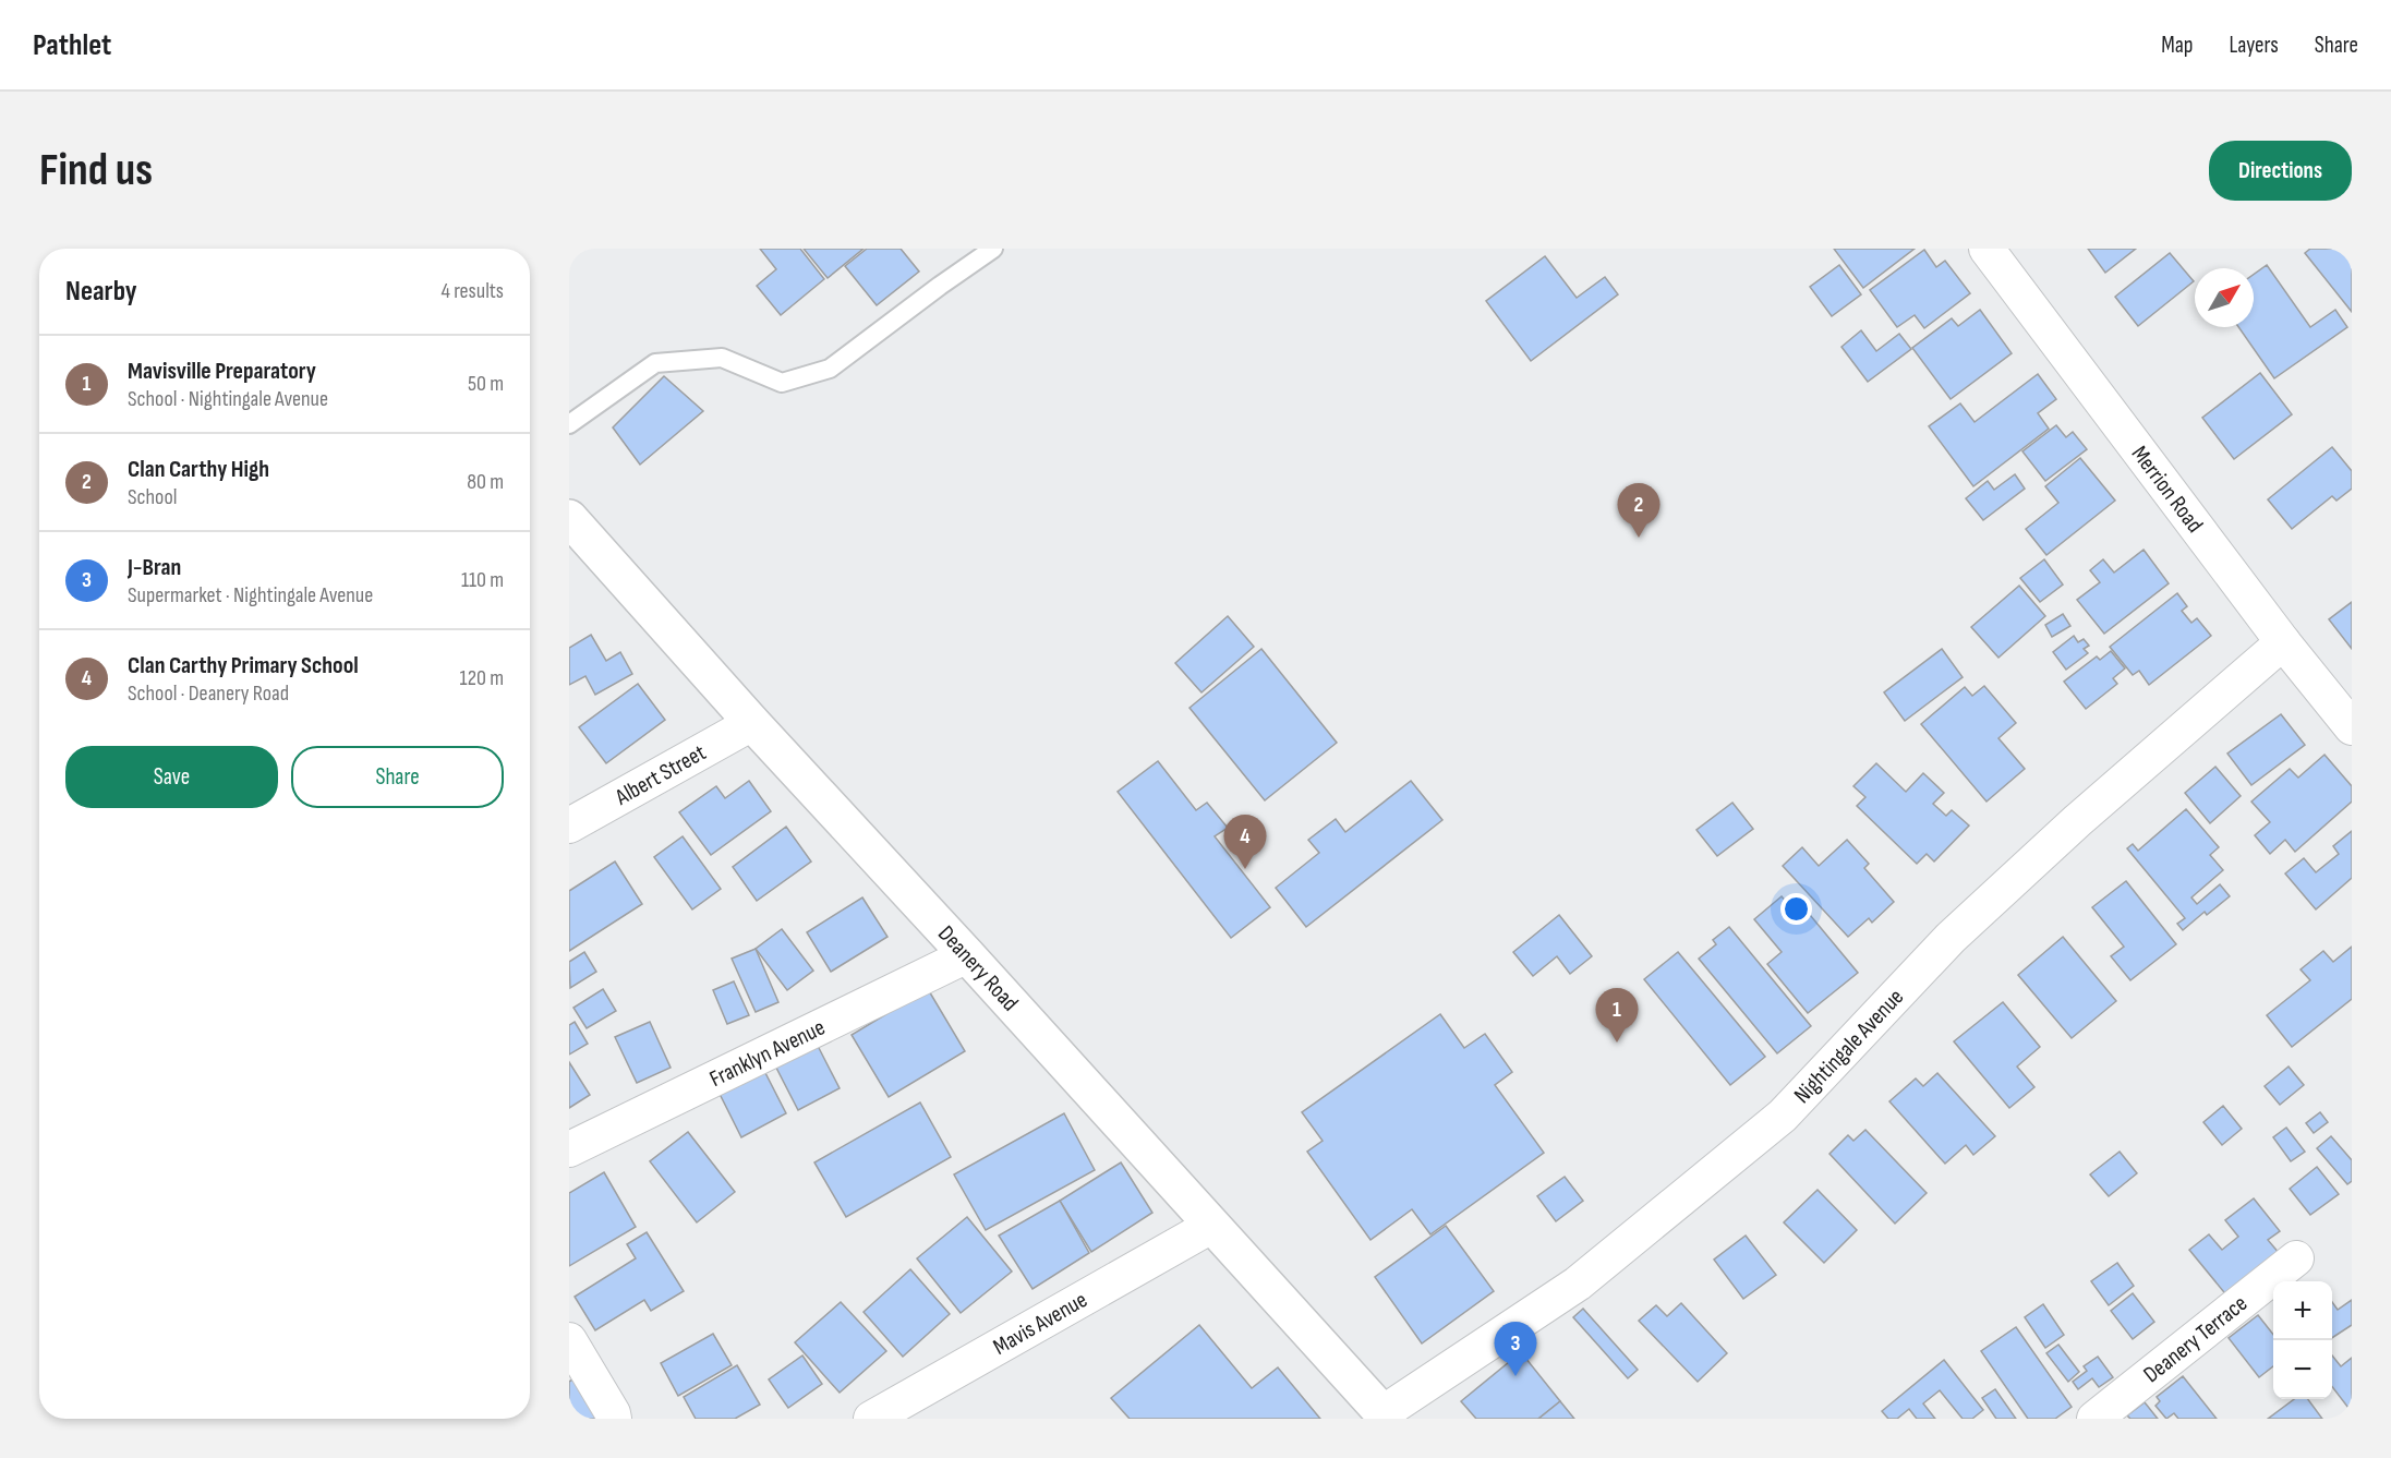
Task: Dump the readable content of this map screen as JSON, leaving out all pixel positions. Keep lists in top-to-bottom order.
{
  "streets": {
    "street": [
      "Merrion Road",
      "Albert Street",
      "Deanery Road",
      "Nightingale Avenue",
      "Franklyn Avenue",
      "Mavis Avenue",
      "Deanery Terrace"
    ]
  },
  "crossings": [
    ["Merrion Road", "Nightingale Avenue"],
    ["Albert Street", "Deanery Road"],
    ["Deanery Road", "Nightingale Avenue"],
    ["Deanery Road", "Franklyn Avenue"],
    ["Deanery Road", "Mavis Avenue"]
  ],
  "north": "top right",
  "page": {
    "header": "Pathlet",
    "nav": ["Map", "Layers", "Share"],
    "buttons": [
      "Directions",
      ["Save", "Share"]
    ],
    "title": "Find us",
    "heading": ["Nearby", "4 results"],
    "list": [
      {
        "mark": "1",
        "name": "Mavisville Preparatory",
        "note": "School · Nightingale Avenue",
        "value": "50 m"
      },
      {
        "mark": "2",
        "name": "Clan Carthy High",
        "note": "School",
        "value": "80 m"
      },
      {
        "mark": "3",
        "name": "J-Bran",
        "note": "Supermarket · Nightingale Avenue",
        "value": "110 m"
      },
      {
        "mark": "4",
        "name": "Clan Carthy Primary School",
        "note": "School · Deanery Road",
        "value": "120 m"
      }
    ],
    "pins": [
      "2",
      "4",
      "1",
      "3"
    ],
    "map_buttons": ["+", "−"]
  }
}
